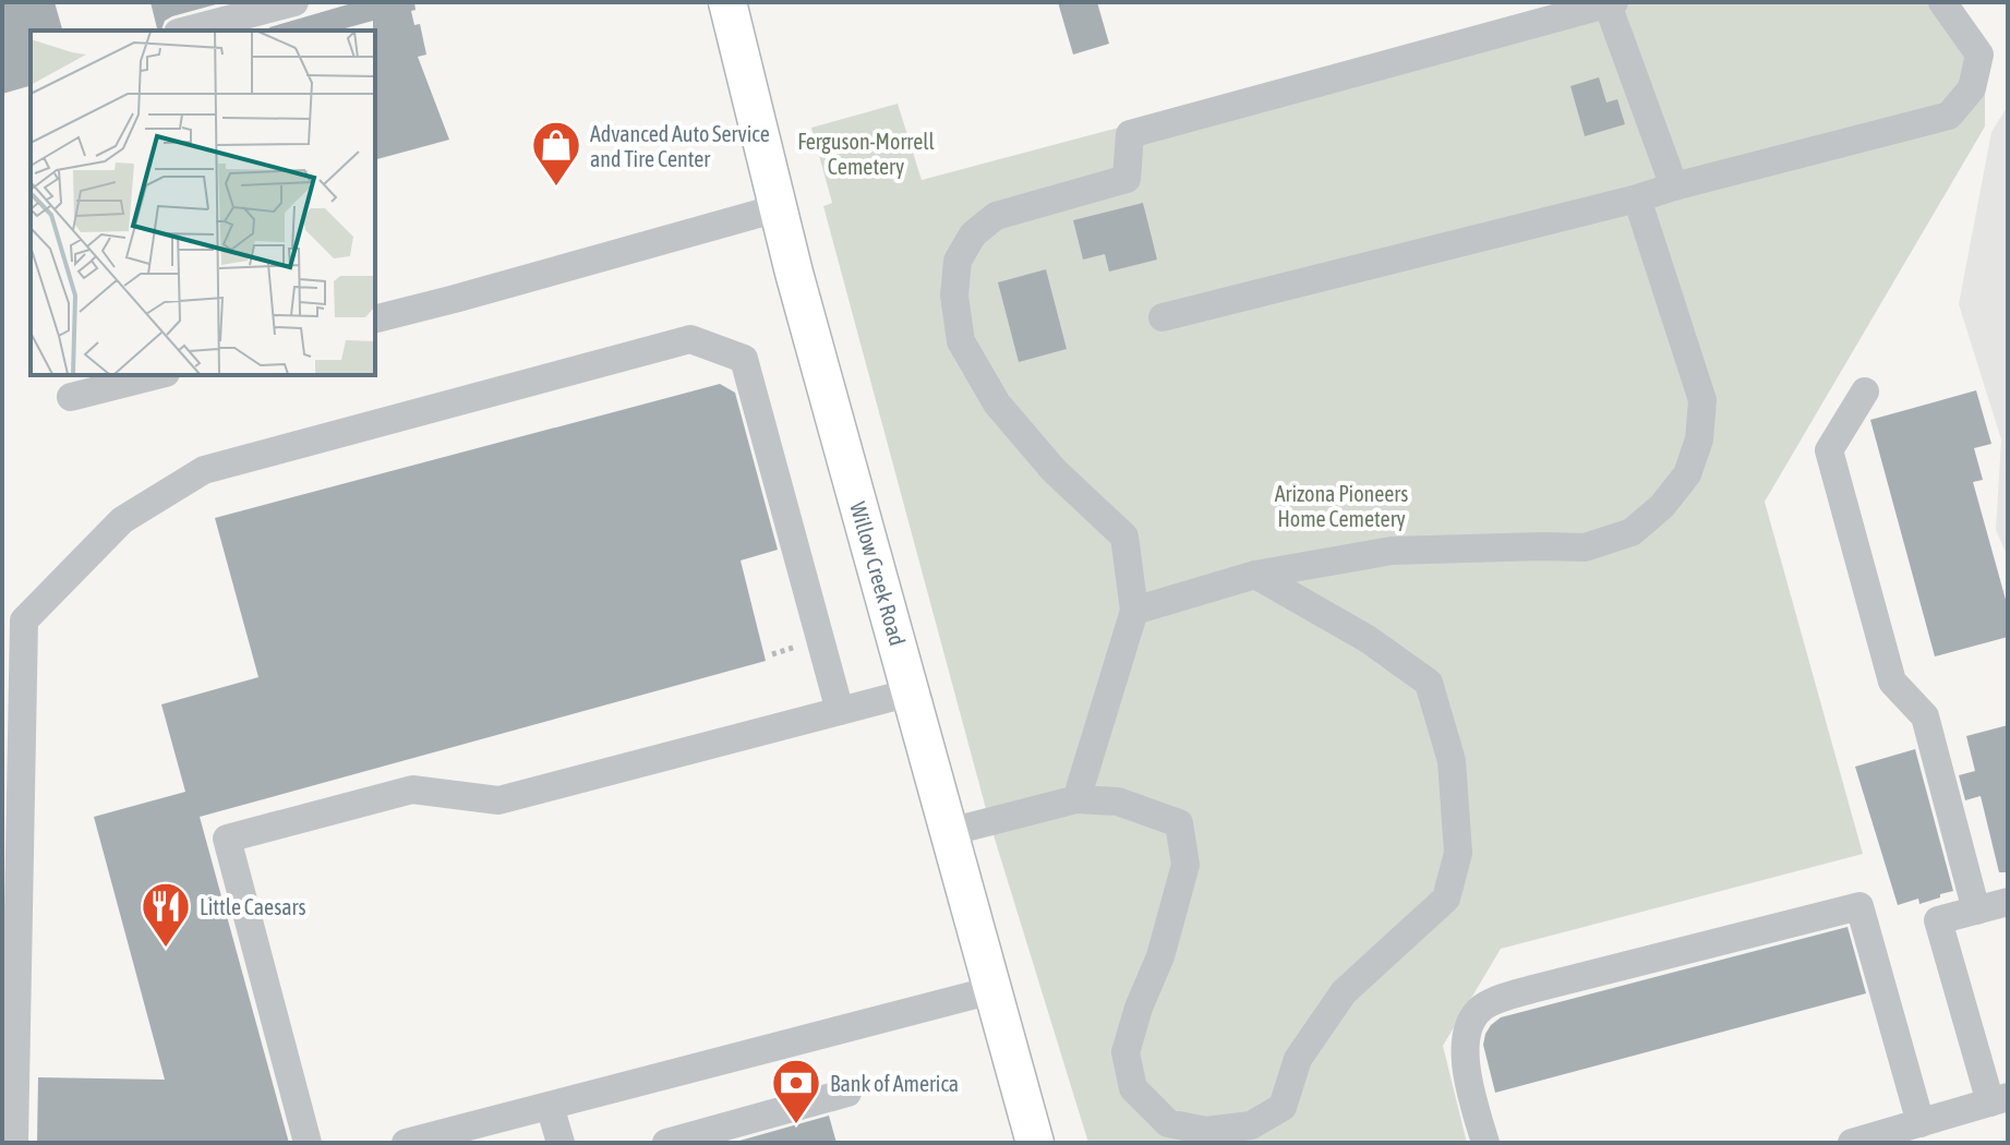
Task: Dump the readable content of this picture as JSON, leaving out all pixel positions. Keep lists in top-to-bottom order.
{
  "streets": {
    "main road": ["Willow Creek Road"]
  },
  "parks": ["Ferguson-Morrell Cemetery", "Arizona Pioneers Home Cemetery"],
  "places": {
    "shop": ["Advanced Auto Service and Tire Center"],
    "restaurant": ["Little Caesars"],
    "bank": ["Bank of America"]
  }
}
